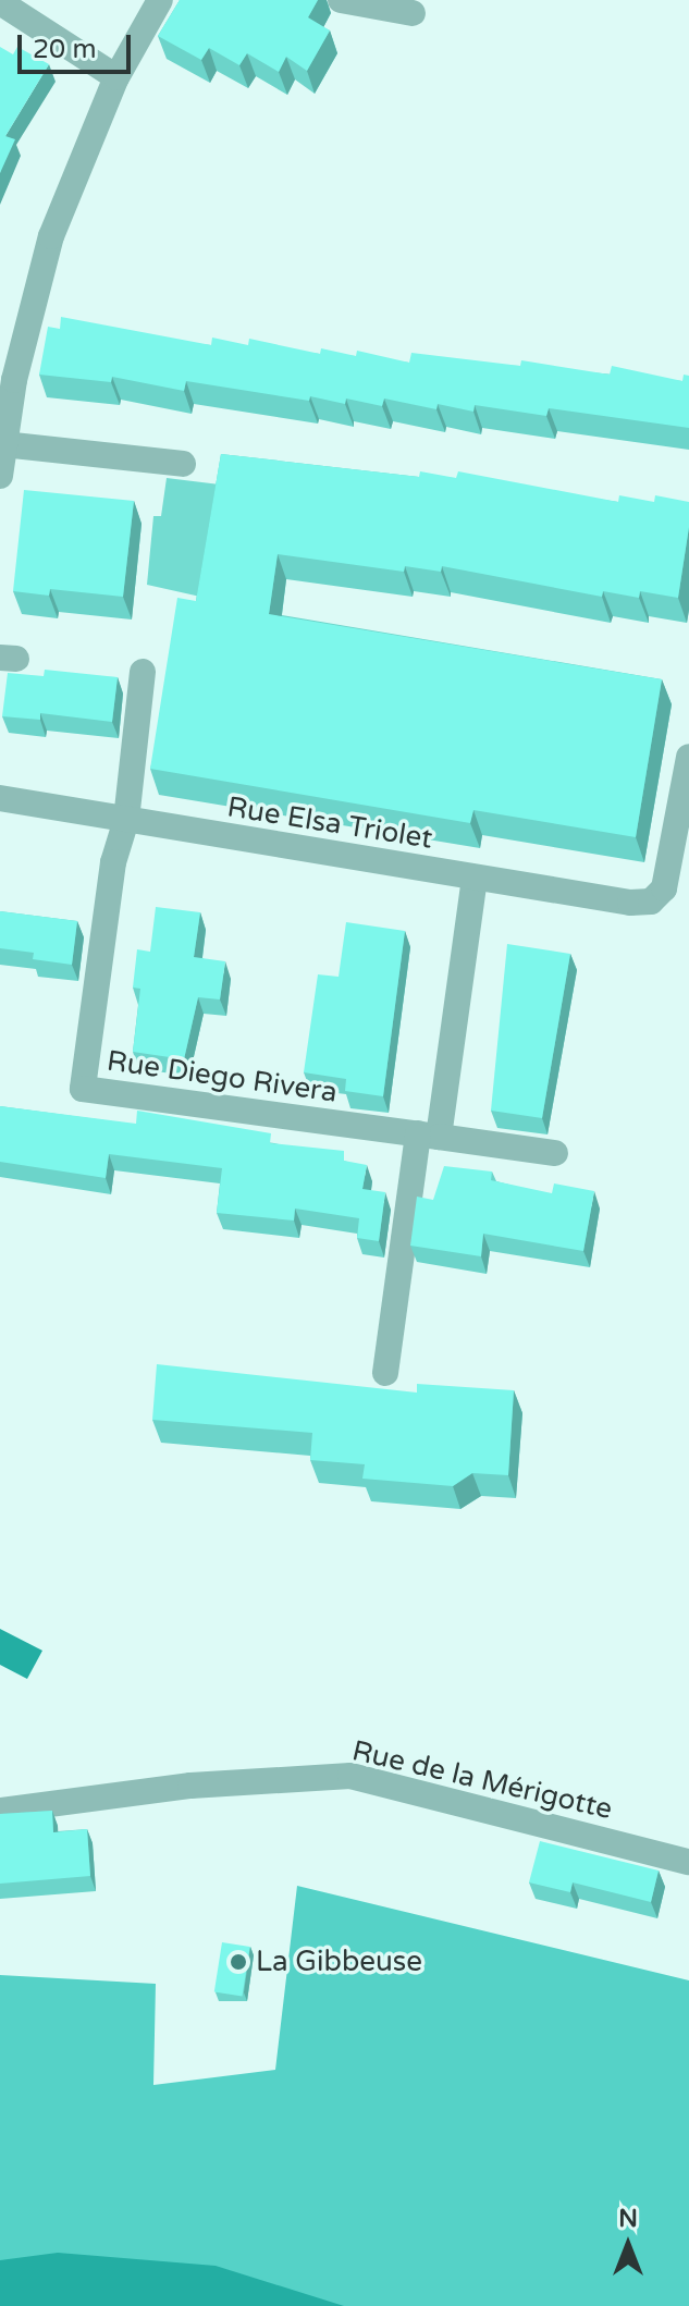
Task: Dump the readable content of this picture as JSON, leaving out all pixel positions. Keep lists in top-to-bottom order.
{
  "streets": {
    "street": ["Rue Elsa Triolet", "Rue Diego Rivera", "Rue de la Mérigotte"]
  },
  "crossings": [
    ["Rue Elsa Triolet", "Rue Diego Rivera"]
  ],
  "places": ["La Gibbeuse"],
  "scale_bar": "20 m",
  "north": "top"
}
